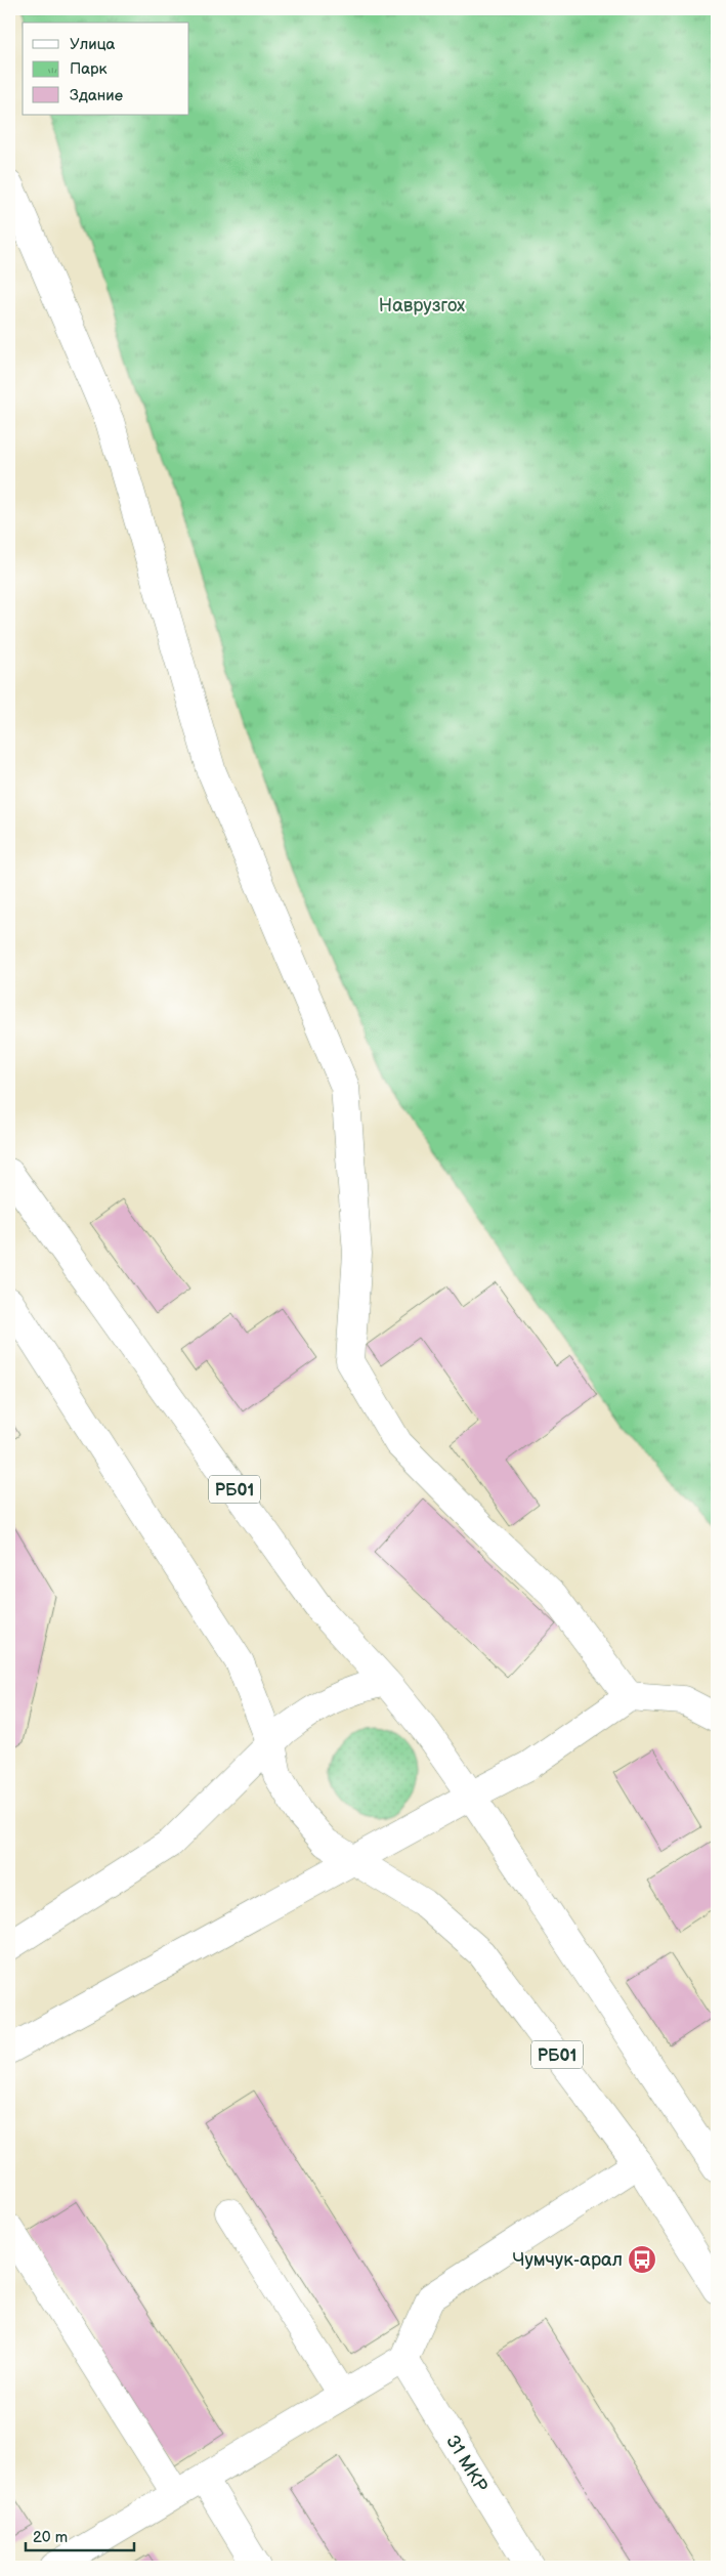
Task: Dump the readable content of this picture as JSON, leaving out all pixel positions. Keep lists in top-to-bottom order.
{
  "streets": {
    "main road": ["РБ01", "31 МКР"]
  },
  "parks": ["Наврузгох"],
  "places": {
    "bus stop": ["Чумчук-арал"]
  },
  "legend": ["Улица", "Парк", "Здание"],
  "scale_bar": "20 m"
}
